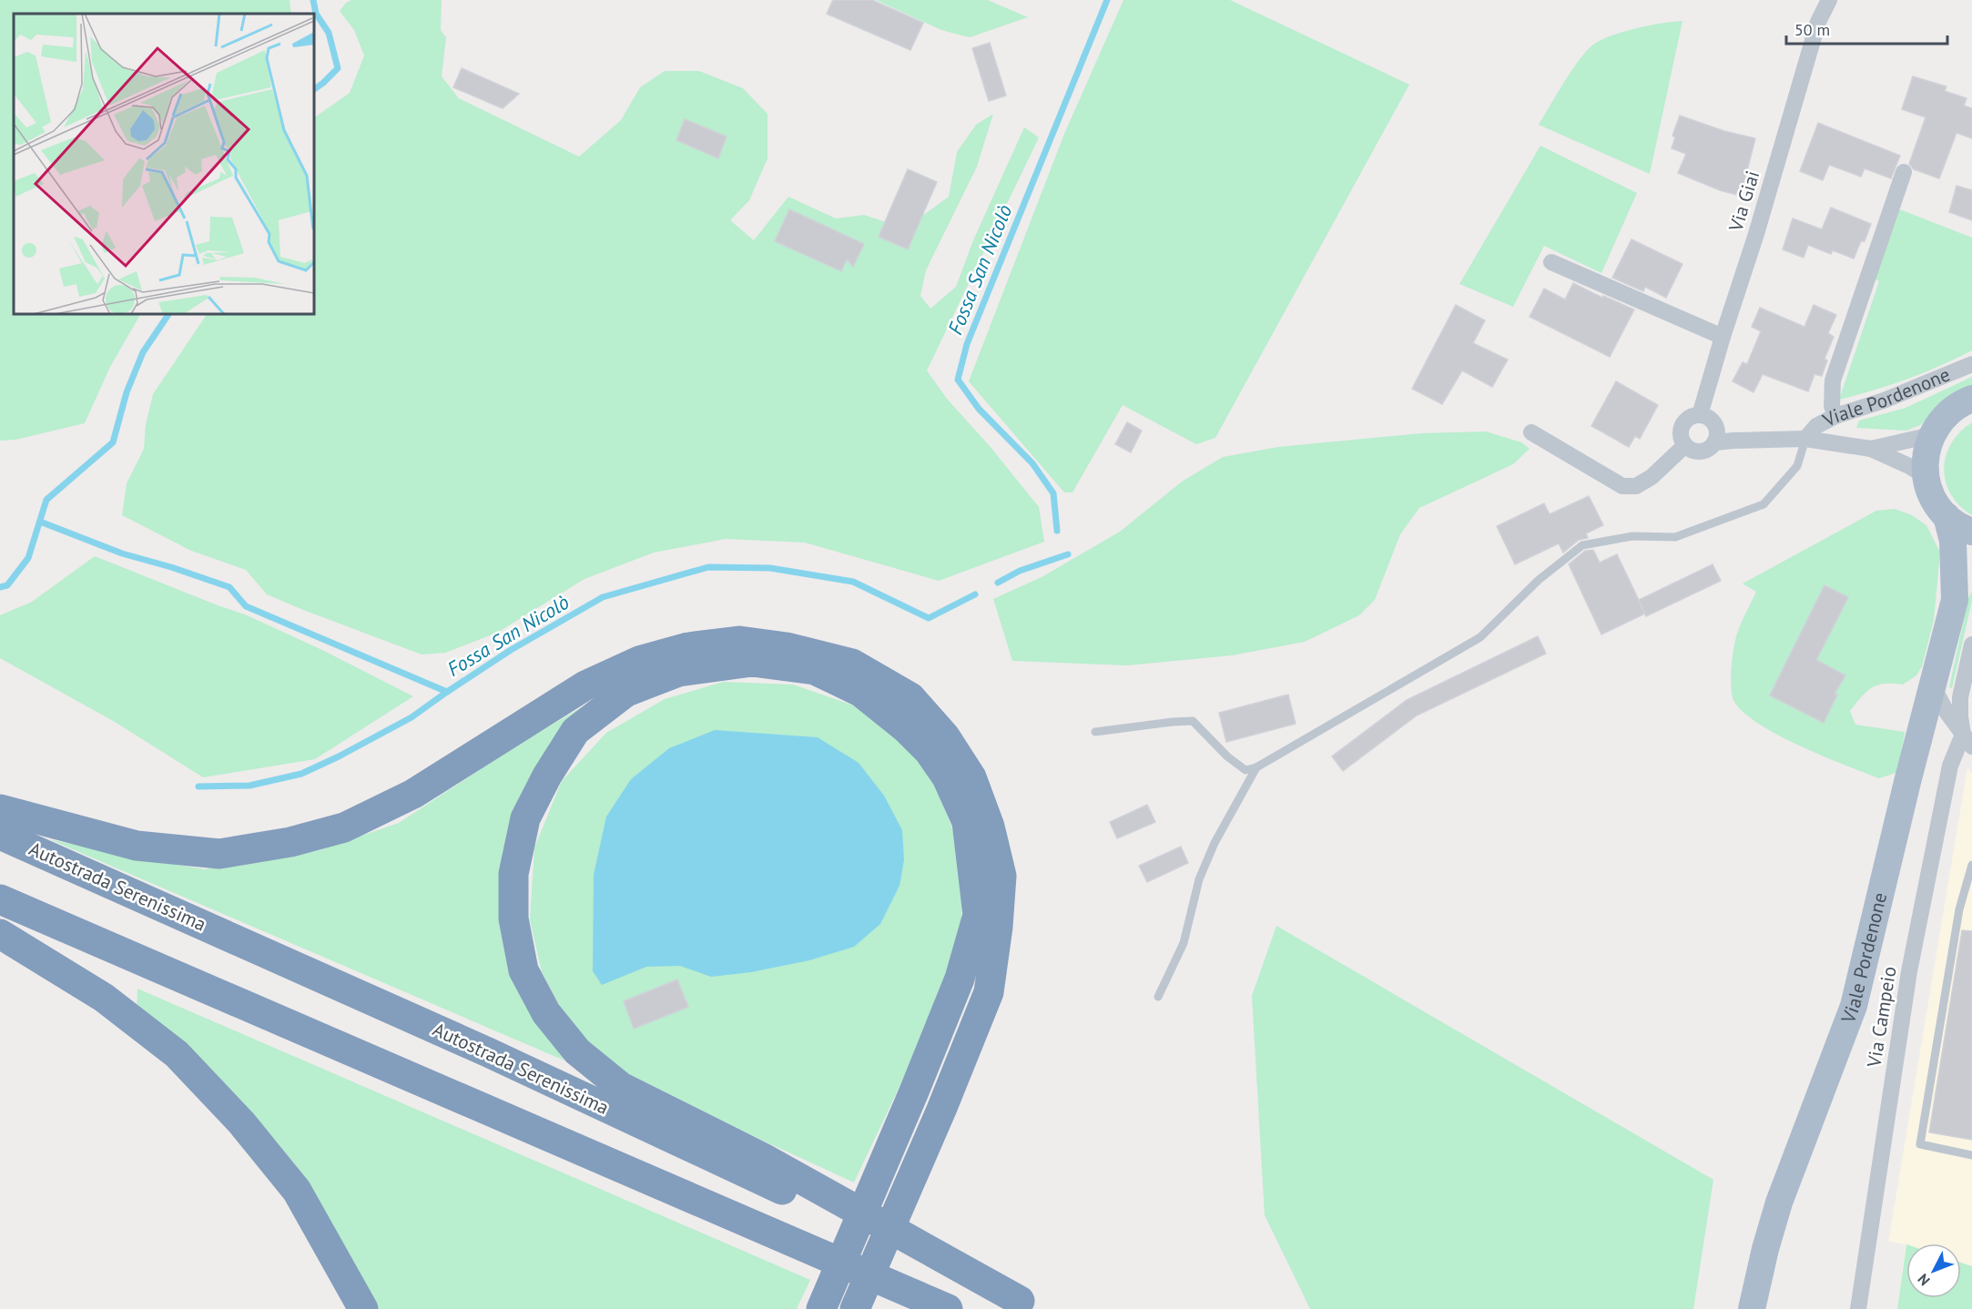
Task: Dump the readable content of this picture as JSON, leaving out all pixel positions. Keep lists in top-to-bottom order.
{
  "streets": {
    "highway": ["Autostrada Serenissima"],
    "main road": ["Viale Pordenone"],
    "street": ["Via Giai", "Via Campeio"]
  },
  "water": ["Fossa San Nicolò"],
  "scale_bar": "50 m",
  "north": "bottom left"
}
